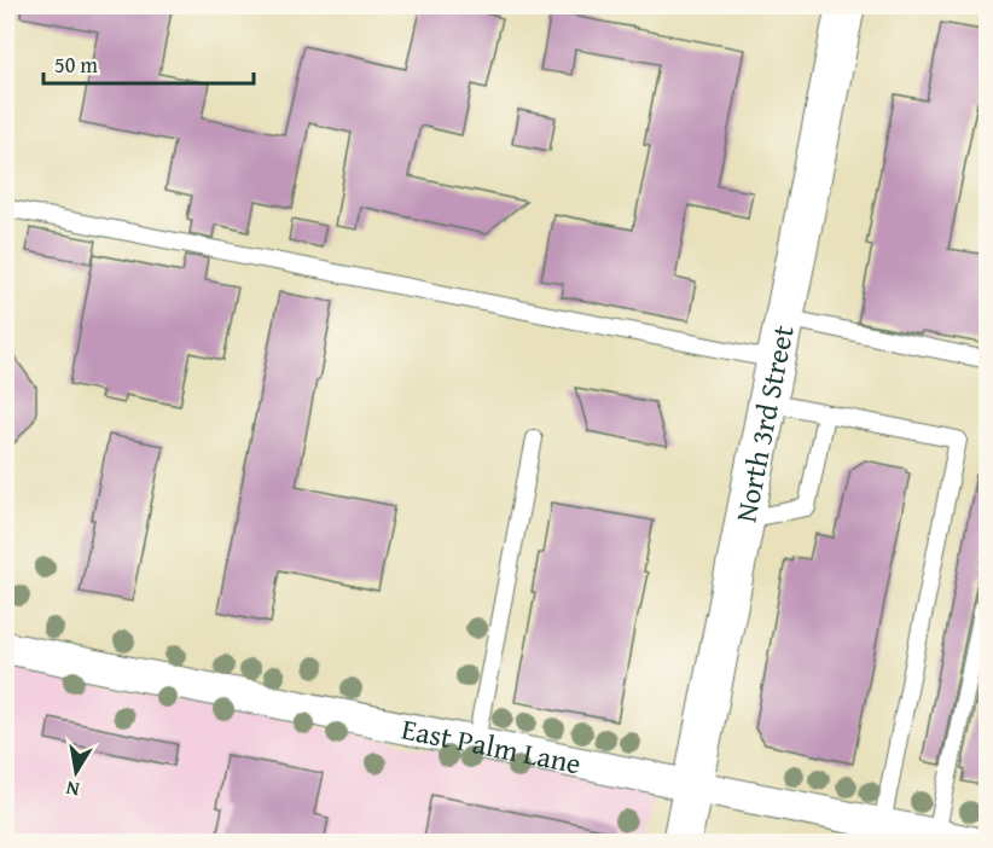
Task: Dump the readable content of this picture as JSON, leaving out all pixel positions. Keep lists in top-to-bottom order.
{
  "streets": {
    "street": ["North 3rd Street", "East Palm Lane"]
  },
  "crossings": [
    ["North 3rd Street", "East Palm Lane"]
  ],
  "scale_bar": "50 m",
  "north": "bottom"
}
